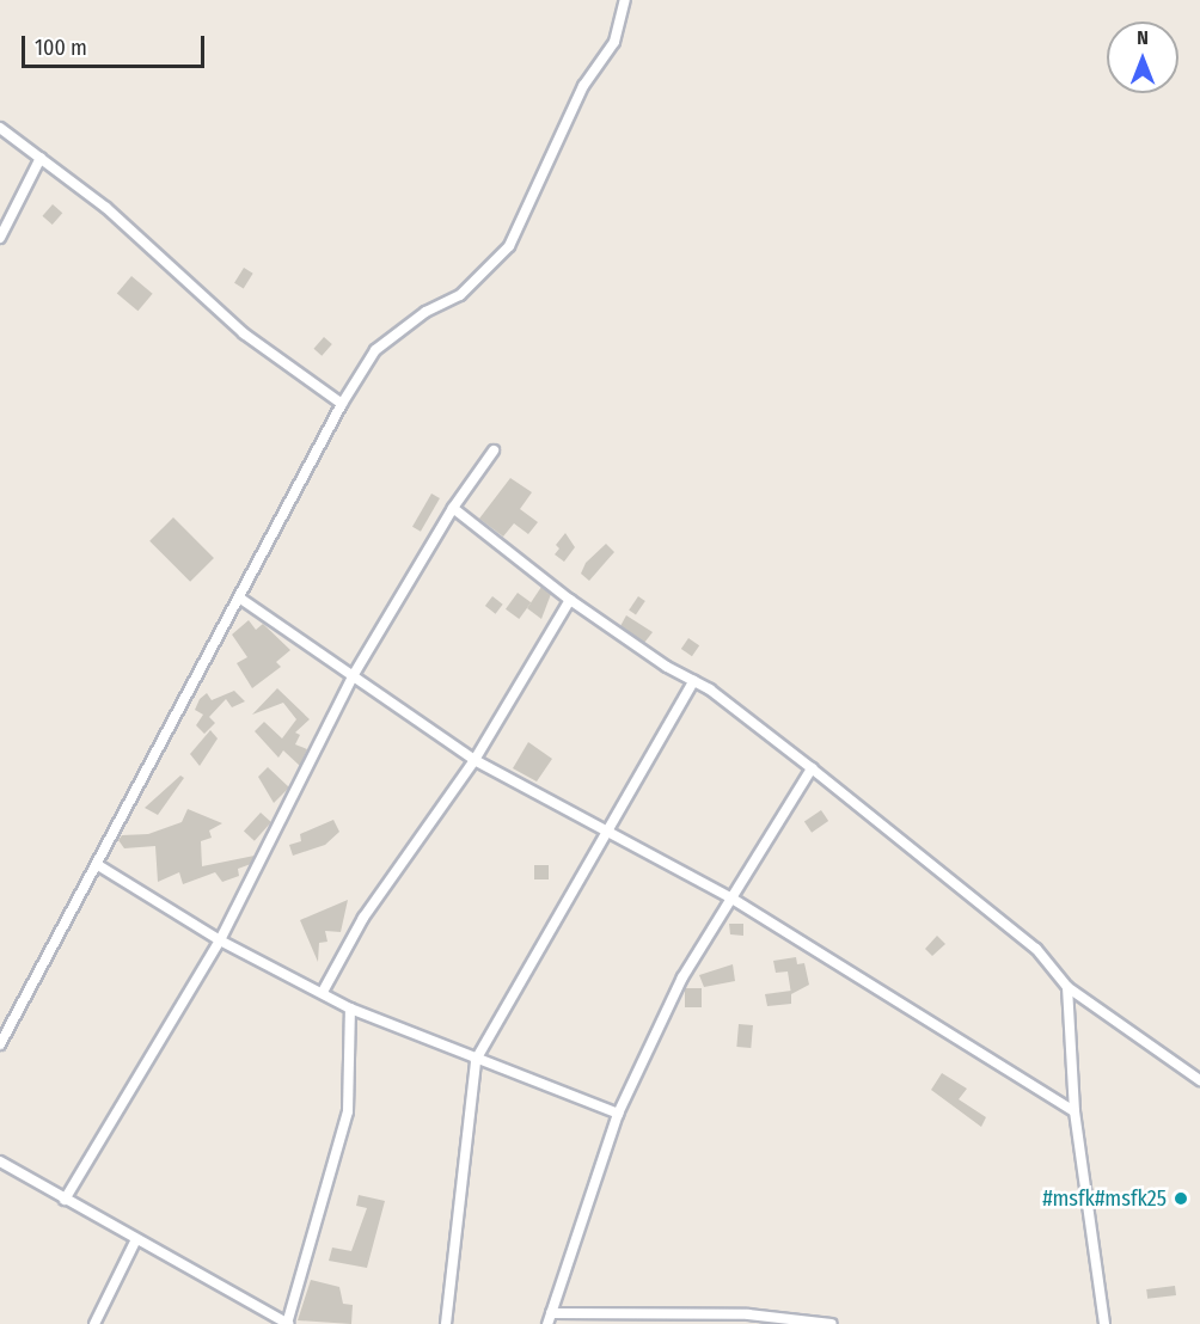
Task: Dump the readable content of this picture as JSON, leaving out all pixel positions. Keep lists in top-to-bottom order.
{
  "places": ["#msfk#msfk25"],
  "scale_bar": "100 m",
  "north": "top"
}
